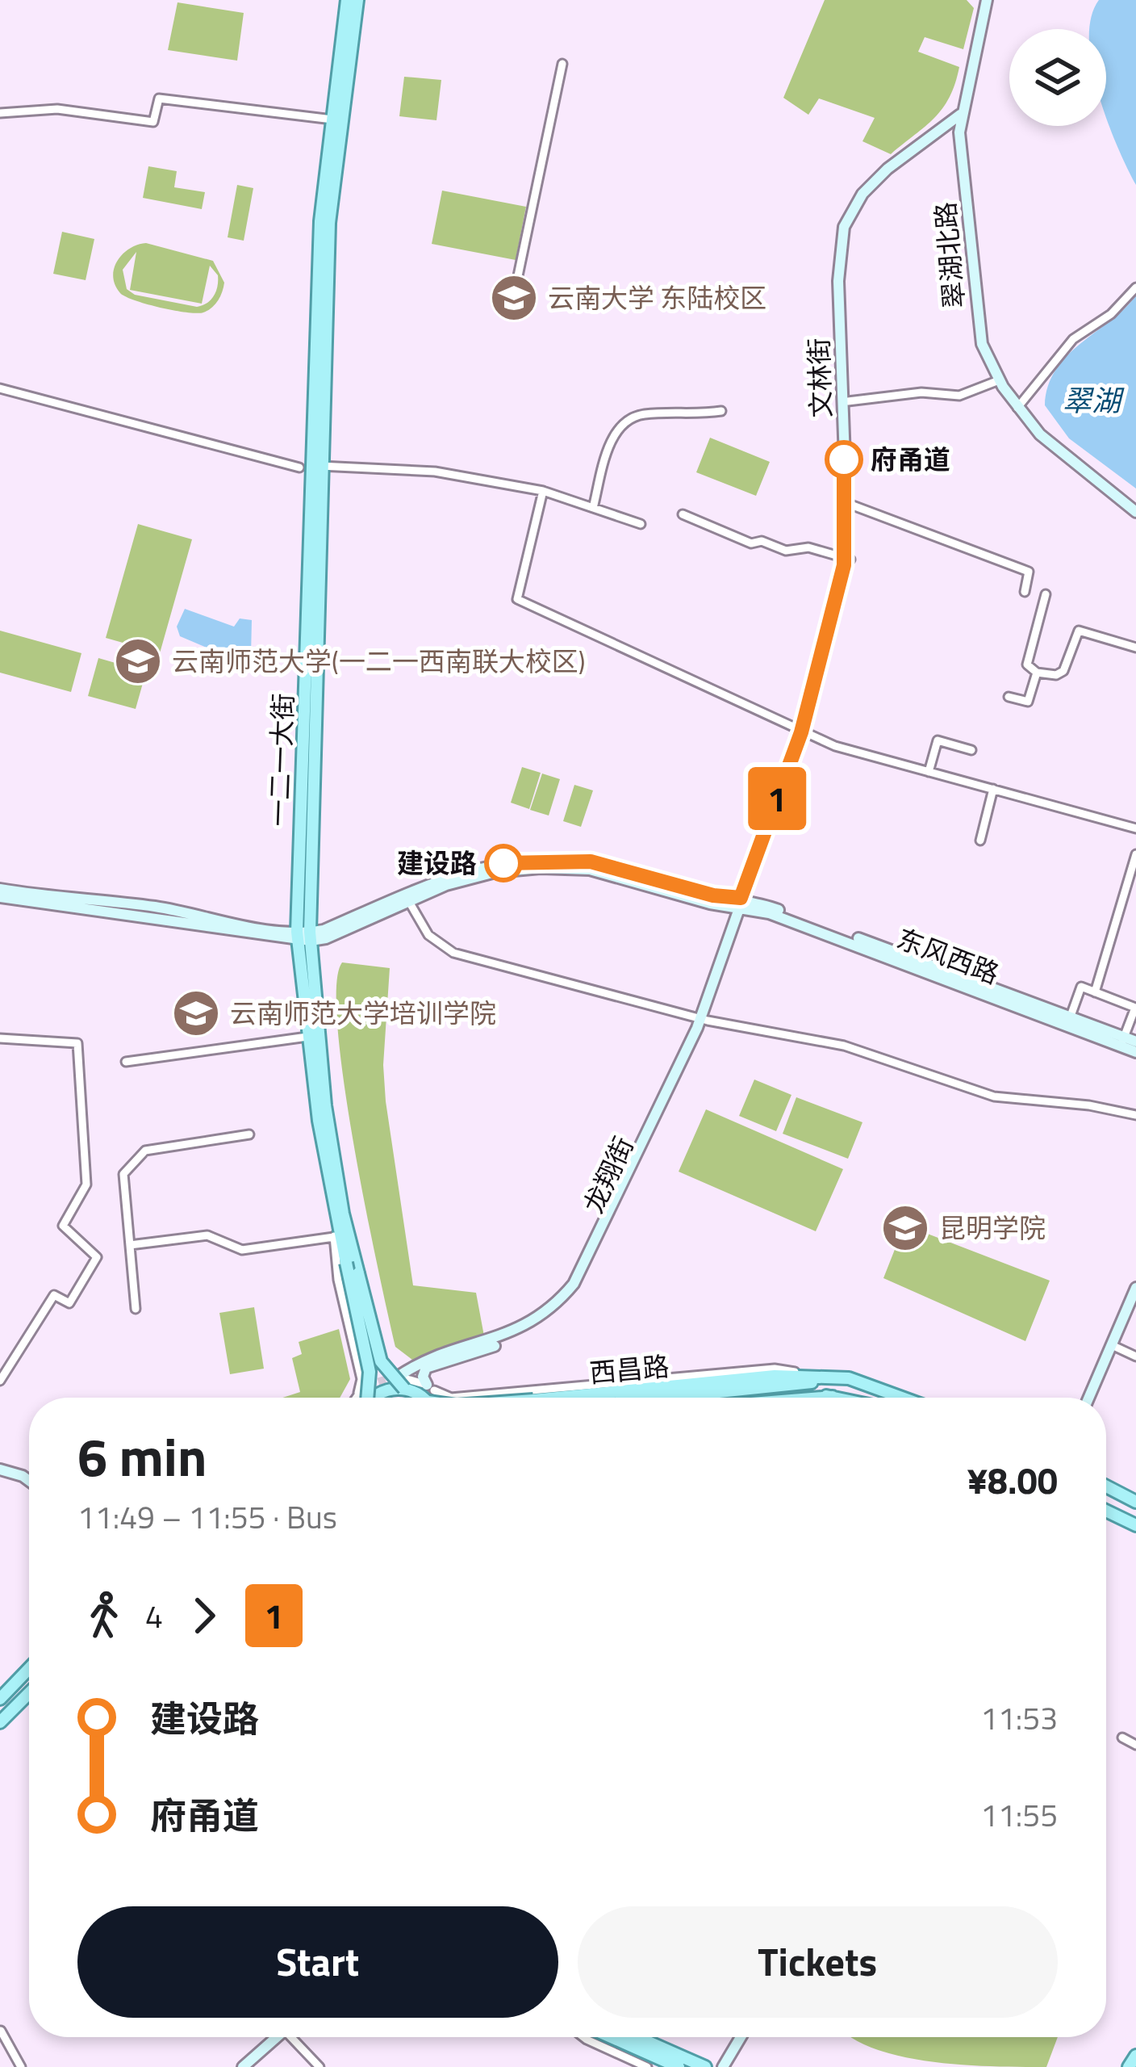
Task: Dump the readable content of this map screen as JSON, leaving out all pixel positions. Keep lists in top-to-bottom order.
{
  "streets": {
    "main road": ["一二一大街", "西昌路"],
    "street": [
      "翠湖北路",
      "文林街",
      "东风西路",
      "龙翔街"
    ]
  },
  "crossings": [
    ["翠湖北路", "文林街"],
    ["文林街", "东风西路"],
    ["文林街", "龙翔街"],
    ["东风西路", "龙翔街"]
  ],
  "water": ["翠湖"],
  "places": {
    "school or university": [
      "云南大学 东陆校区",
      "云南师范大学(一二一西南联大校区)",
      "云南师范大学培训学院",
      "昆明学院"
    ],
    "other": ["府甬道", "建设路"]
  },
  "lines": ["bus line 1"],
  "page": {
    "on_map": "1",
    "heading": ["6 min", "11:49 – 11:55 · Bus", "¥8.00"],
    "legs": ["4", "1"],
    "list": [
      {
        "name": "建设路",
        "value": "11:53"
      },
      {
        "name": "府甬道",
        "value": "11:55"
      }
    ],
    "buttons": ["Start", "Tickets"]
  }
}
